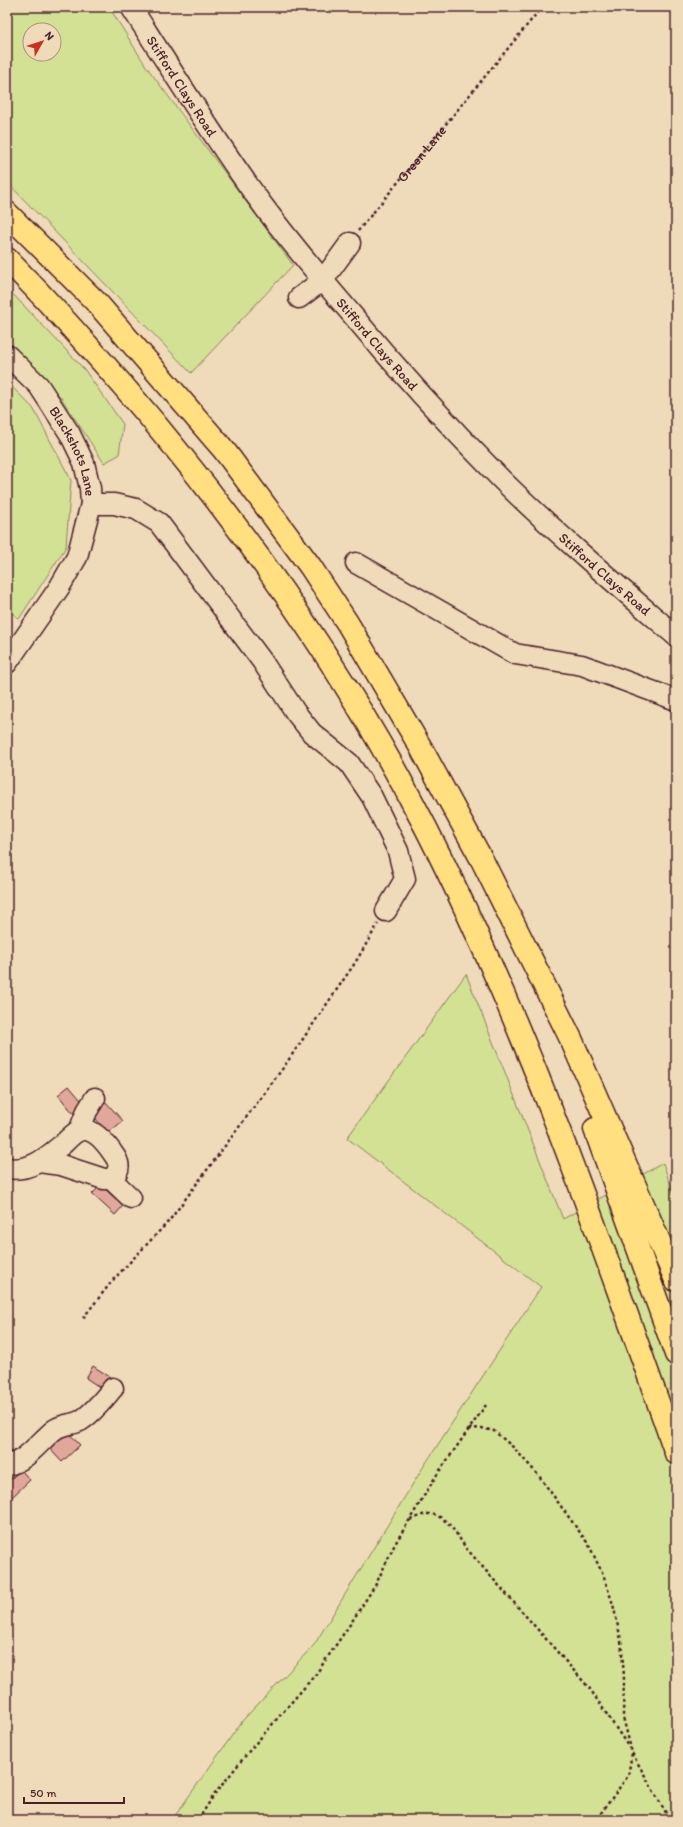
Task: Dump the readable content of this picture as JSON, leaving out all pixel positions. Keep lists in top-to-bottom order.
{
  "streets": {
    "street": ["Stifford Clays Road", "Blackshots Lane"],
    "path": ["Green Lane"]
  },
  "scale_bar": "50 m",
  "north": "top right"
}
